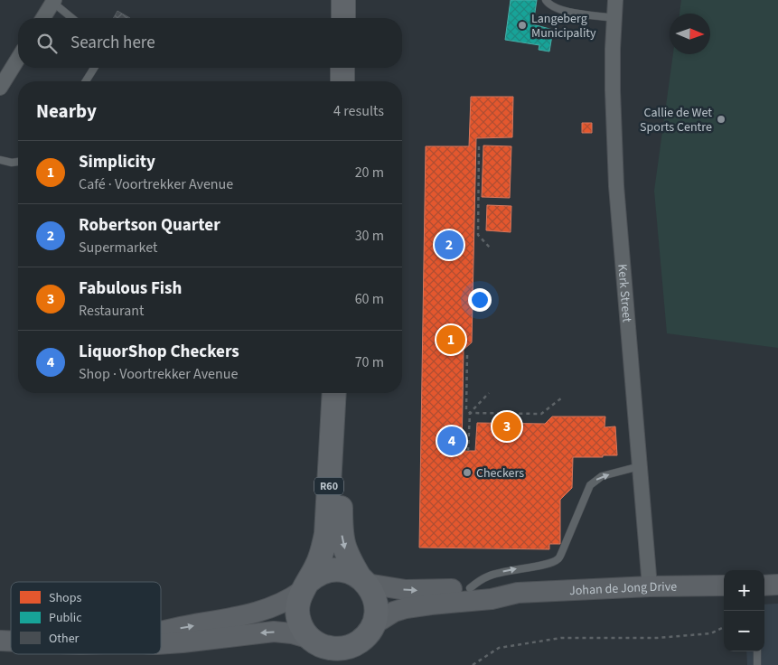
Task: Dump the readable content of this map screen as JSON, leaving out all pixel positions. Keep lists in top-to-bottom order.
{
  "streets": {
    "main road": ["R60"],
    "street": ["Kerk Street", "Johan de Jong Drive"]
  },
  "crossings": [
    ["Kerk Street", "Johan de Jong Drive"],
    ["R60", "Johan de Jong Drive"]
  ],
  "places": ["Langeberg Municipality", "Callie de Wet Sports Centre", "Checkers"],
  "legend": ["Shops", "Public", "Other"],
  "north": "right",
  "page": {
    "search": "Search here",
    "heading": ["Nearby", "4 results"],
    "list": [
      {
        "mark": "1",
        "name": "Simplicity",
        "note": "Café · Voortrekker Avenue",
        "value": "20 m"
      },
      {
        "mark": "2",
        "name": "Robertson Quarter",
        "note": "Supermarket",
        "value": "30 m"
      },
      {
        "mark": "3",
        "name": "Fabulous Fish",
        "note": "Restaurant",
        "value": "60 m"
      },
      {
        "mark": "4",
        "name": "LiquorShop Checkers",
        "note": "Shop · Voortrekker Avenue",
        "value": "70 m"
      }
    ],
    "pins": [
      "2",
      "1",
      "3",
      "4"
    ],
    "map_buttons": ["+", "−"]
  }
}
